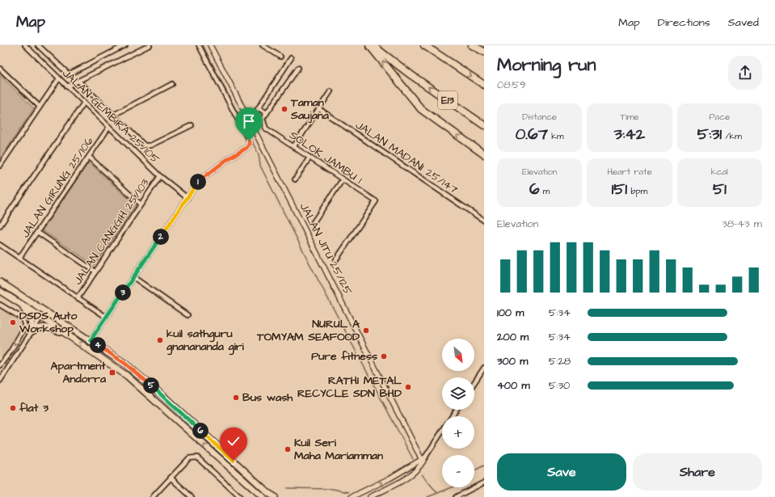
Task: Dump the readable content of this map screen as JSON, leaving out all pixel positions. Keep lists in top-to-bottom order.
{
  "streets": {
    "highway": ["E13"],
    "street": [
      "JALAN GEMBIRA 25/105",
      "SOLOK JAMBU 1",
      "JALAN MADANI 25/147",
      "JALAN GIRUNG 25/106",
      "JALAN CANGGIH 25/103",
      "JALAN JITU 25/125"
    ]
  },
  "crossings": [
    ["JALAN GEMBIRA 25/105", "JALAN GIRUNG 25/106"],
    ["JALAN GEMBIRA 25/105", "JALAN CANGGIH 25/103"]
  ],
  "places": {
    "other": [
      "Taman Saujana",
      "DSDS Auto Workshop",
      "NURUL A TOMYAM SEAFOOD",
      "kuil sathguru gnanananda giri",
      "Pure fitness",
      "RATHI METAL RECYCLE SDN BHD",
      "Bus wash",
      "flat 3",
      "Kuil Seri Maha Mariamman"
    ],
    "transit": ["Apartment Andorra"]
  },
  "north": "bottom right",
  "page": {
    "header": "Map",
    "nav": ["Map", "Directions", "Saved"],
    "heading": ["Morning run", "08:59"],
    "stats": [
      ["Distance", "0.67 km"],
      ["Time", "3:42"],
      ["Pace", "5:31 /km"],
      ["Elevation", "6 m"],
      ["Heart rate", "151 bpm"],
      ["kcal", "51"]
    ],
    "pins": [
      "1",
      "2",
      "3",
      "4",
      "5",
      "6"
    ],
    "chart": ["Elevation", "38–43 m"],
    "list": [
      {
        "name": "100 m",
        "note": "5:34"
      },
      {
        "name": "200 m",
        "note": "5:34"
      },
      {
        "name": "300 m",
        "note": "5:28"
      },
      {
        "name": "400 m",
        "note": "5:30"
      }
    ],
    "map_buttons": ["+", "−"],
    "buttons": ["Save", "Share"]
  }
}
